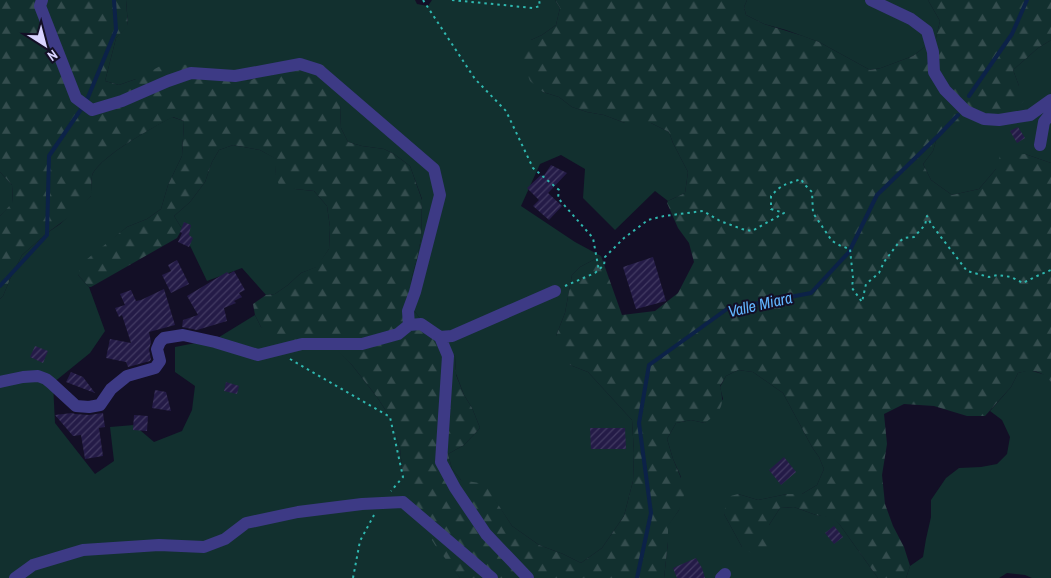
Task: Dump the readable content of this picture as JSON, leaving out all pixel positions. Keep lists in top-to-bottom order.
{
  "water": ["Valle Miara"],
  "north": "bottom right"
}
